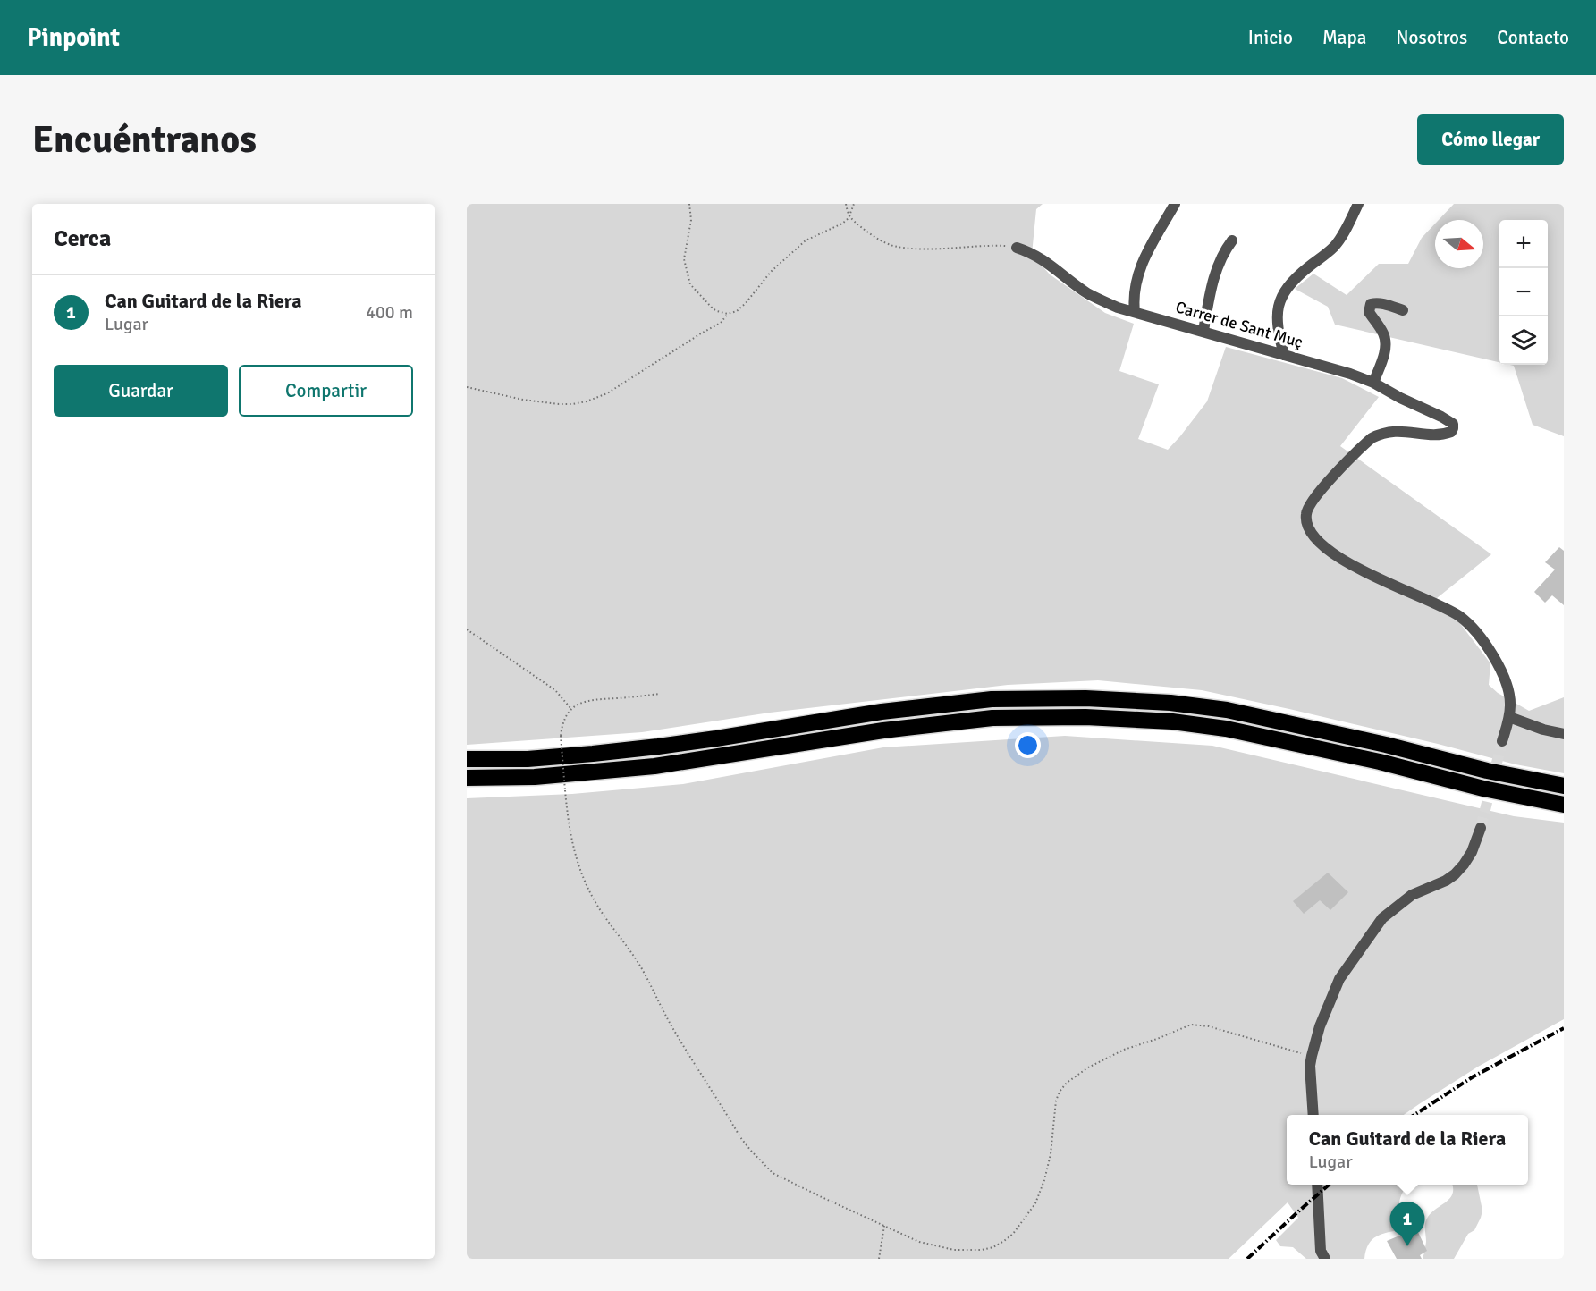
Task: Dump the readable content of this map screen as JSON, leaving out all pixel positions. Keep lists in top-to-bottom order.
{
  "streets": {
    "street": ["Carrer de Sant Muç"]
  },
  "north": "right",
  "page": {
    "header": "Pinpoint",
    "nav": [
      "Inicio",
      "Mapa",
      "Nosotros",
      "Contacto"
    ],
    "buttons": [
      "Cómo llegar",
      ["Guardar", "Compartir"]
    ],
    "title": "Encuéntranos",
    "heading": "Cerca",
    "map_buttons": ["+", "−"],
    "list": [
      {
        "mark": "1",
        "name": "Can Guitard de la Riera",
        "note": "Lugar",
        "value": "400 m"
      }
    ],
    "popup": ["Can Guitard de la Riera", "Lugar"],
    "pins": "1"
  }
}
